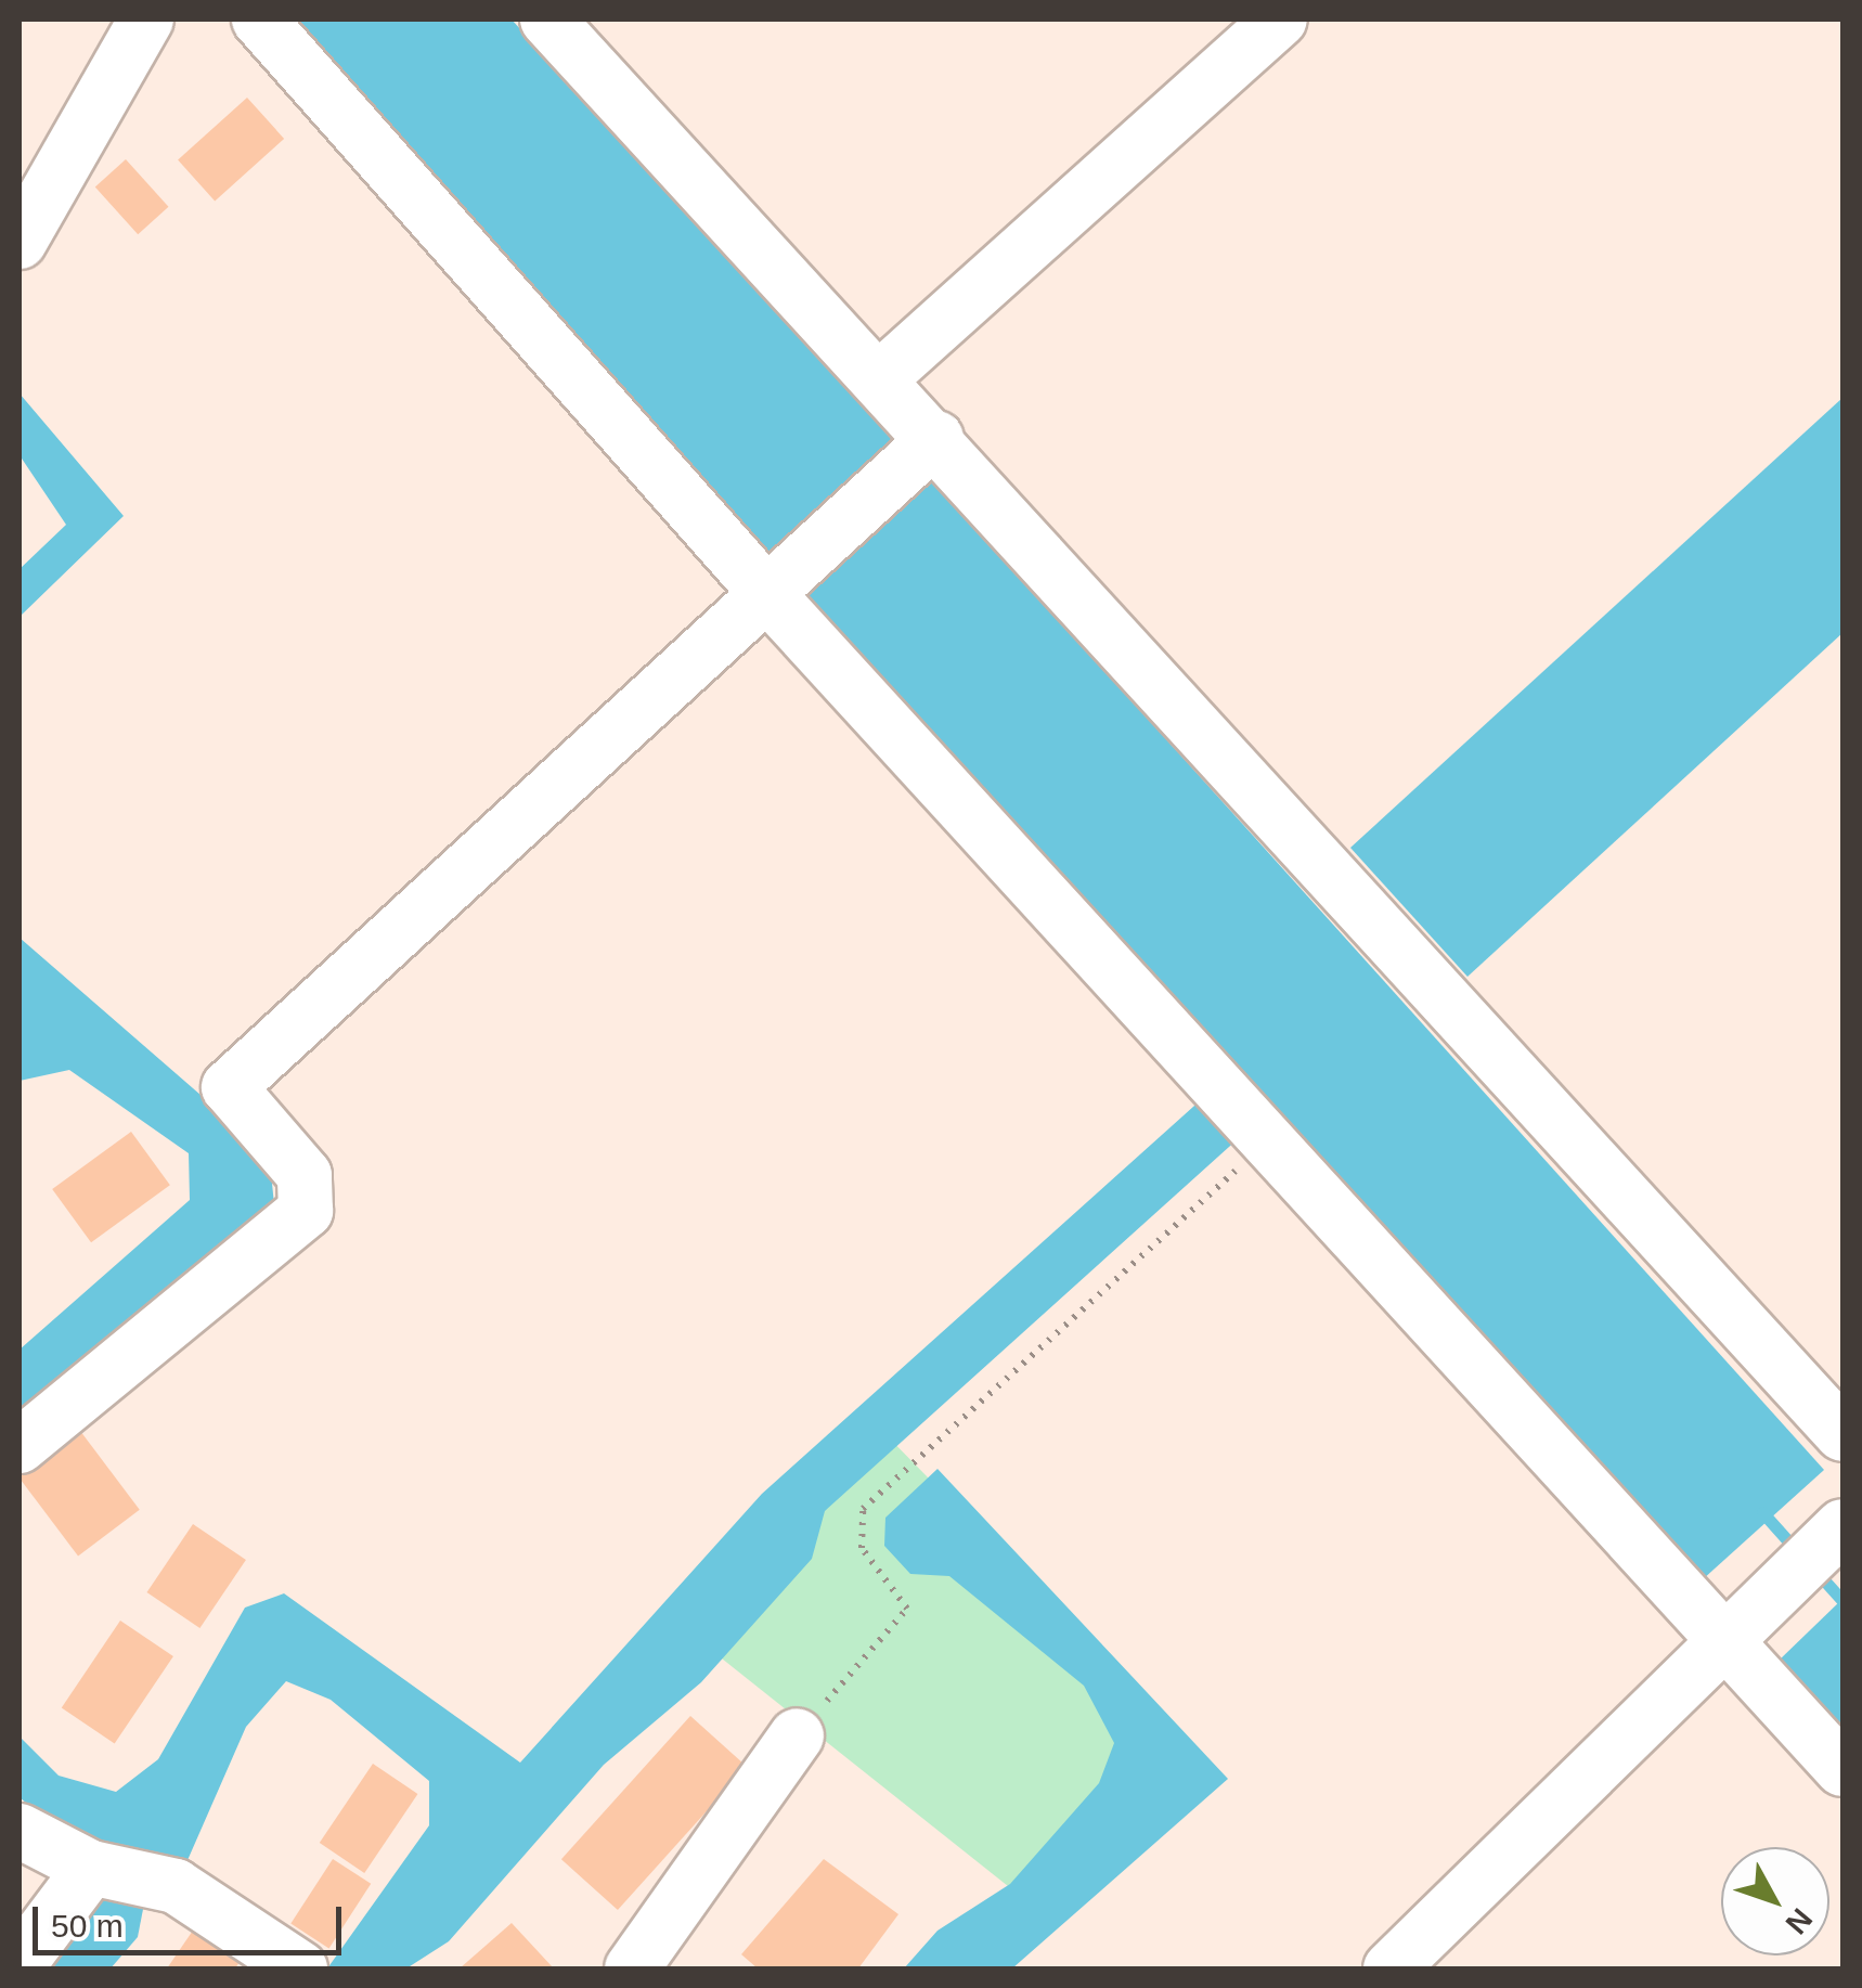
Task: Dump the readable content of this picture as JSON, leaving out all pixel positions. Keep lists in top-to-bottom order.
{
  "scale_bar": "50 m",
  "north": "bottom right"
}
